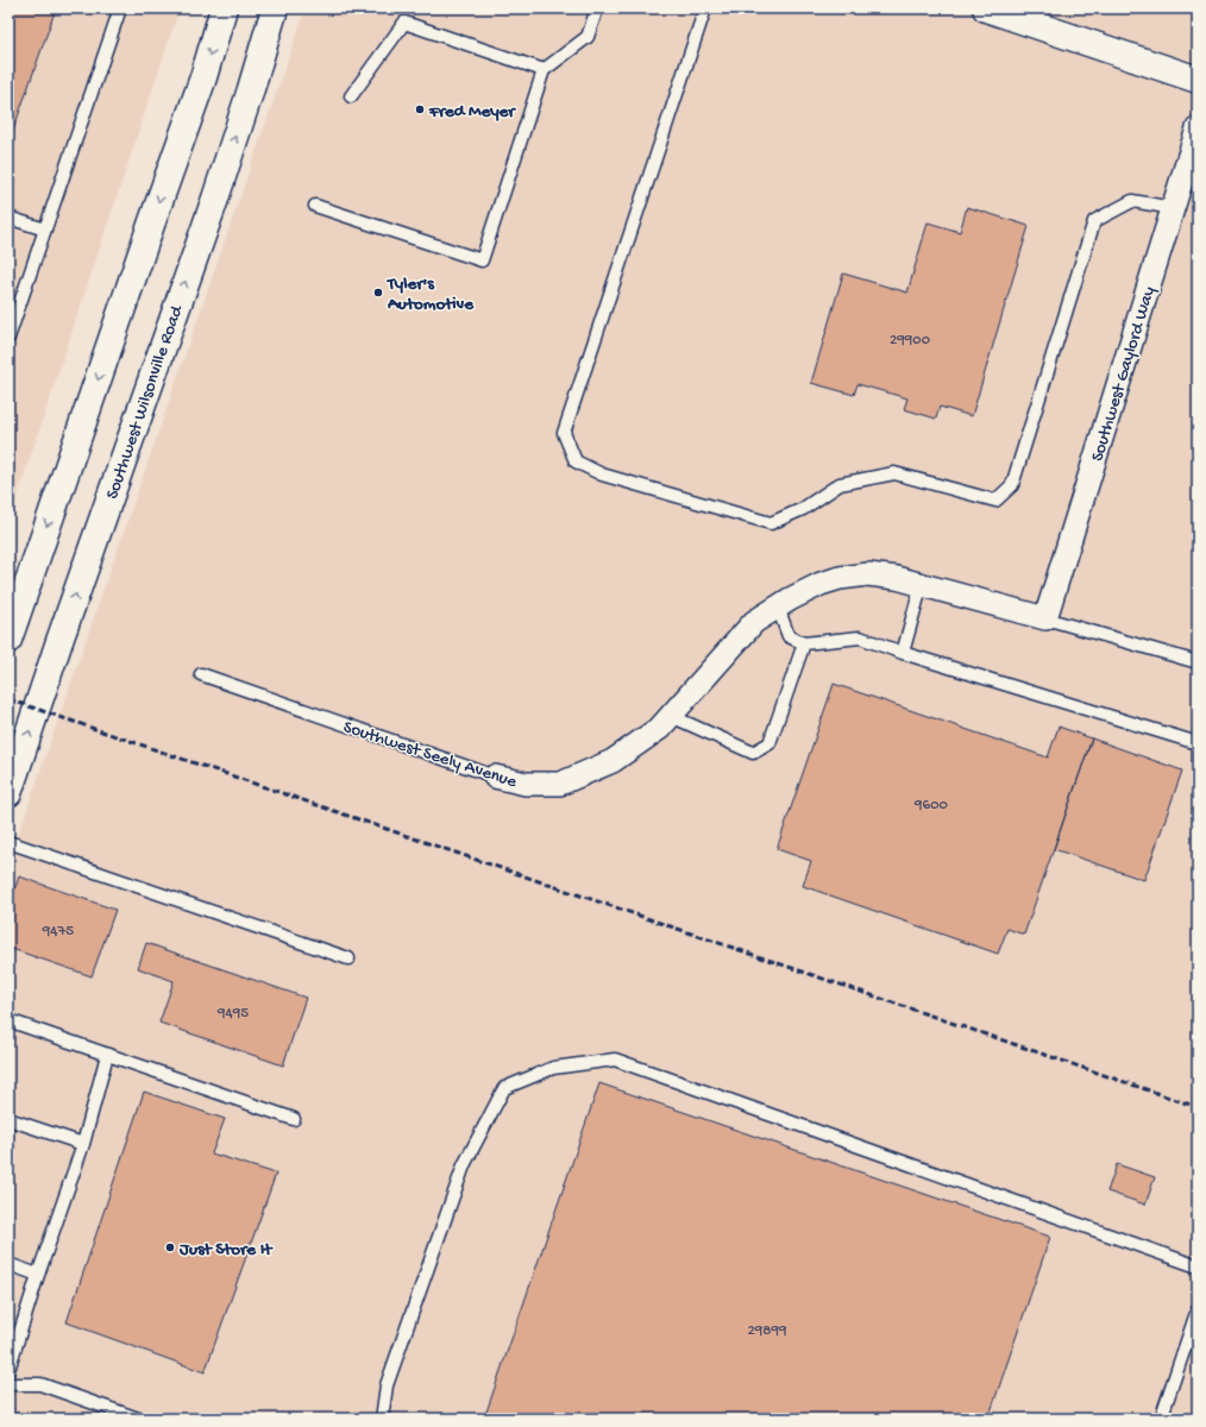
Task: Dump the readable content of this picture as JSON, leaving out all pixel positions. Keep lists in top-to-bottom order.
{
  "streets": {
    "main road": ["Southwest Wilsonville Road"],
    "street": ["Southwest Gaylord Way", "Southwest Seely Avenue"]
  },
  "crossings": [
    ["Southwest Gaylord Way", "Southwest Seely Avenue"]
  ],
  "places": ["Fred Meyer", "Tyler's Automotive", "Just Store It"],
  "house_numbers": [
    "29900",
    "9600",
    "9475",
    "9495",
    "29899"
  ]
}
